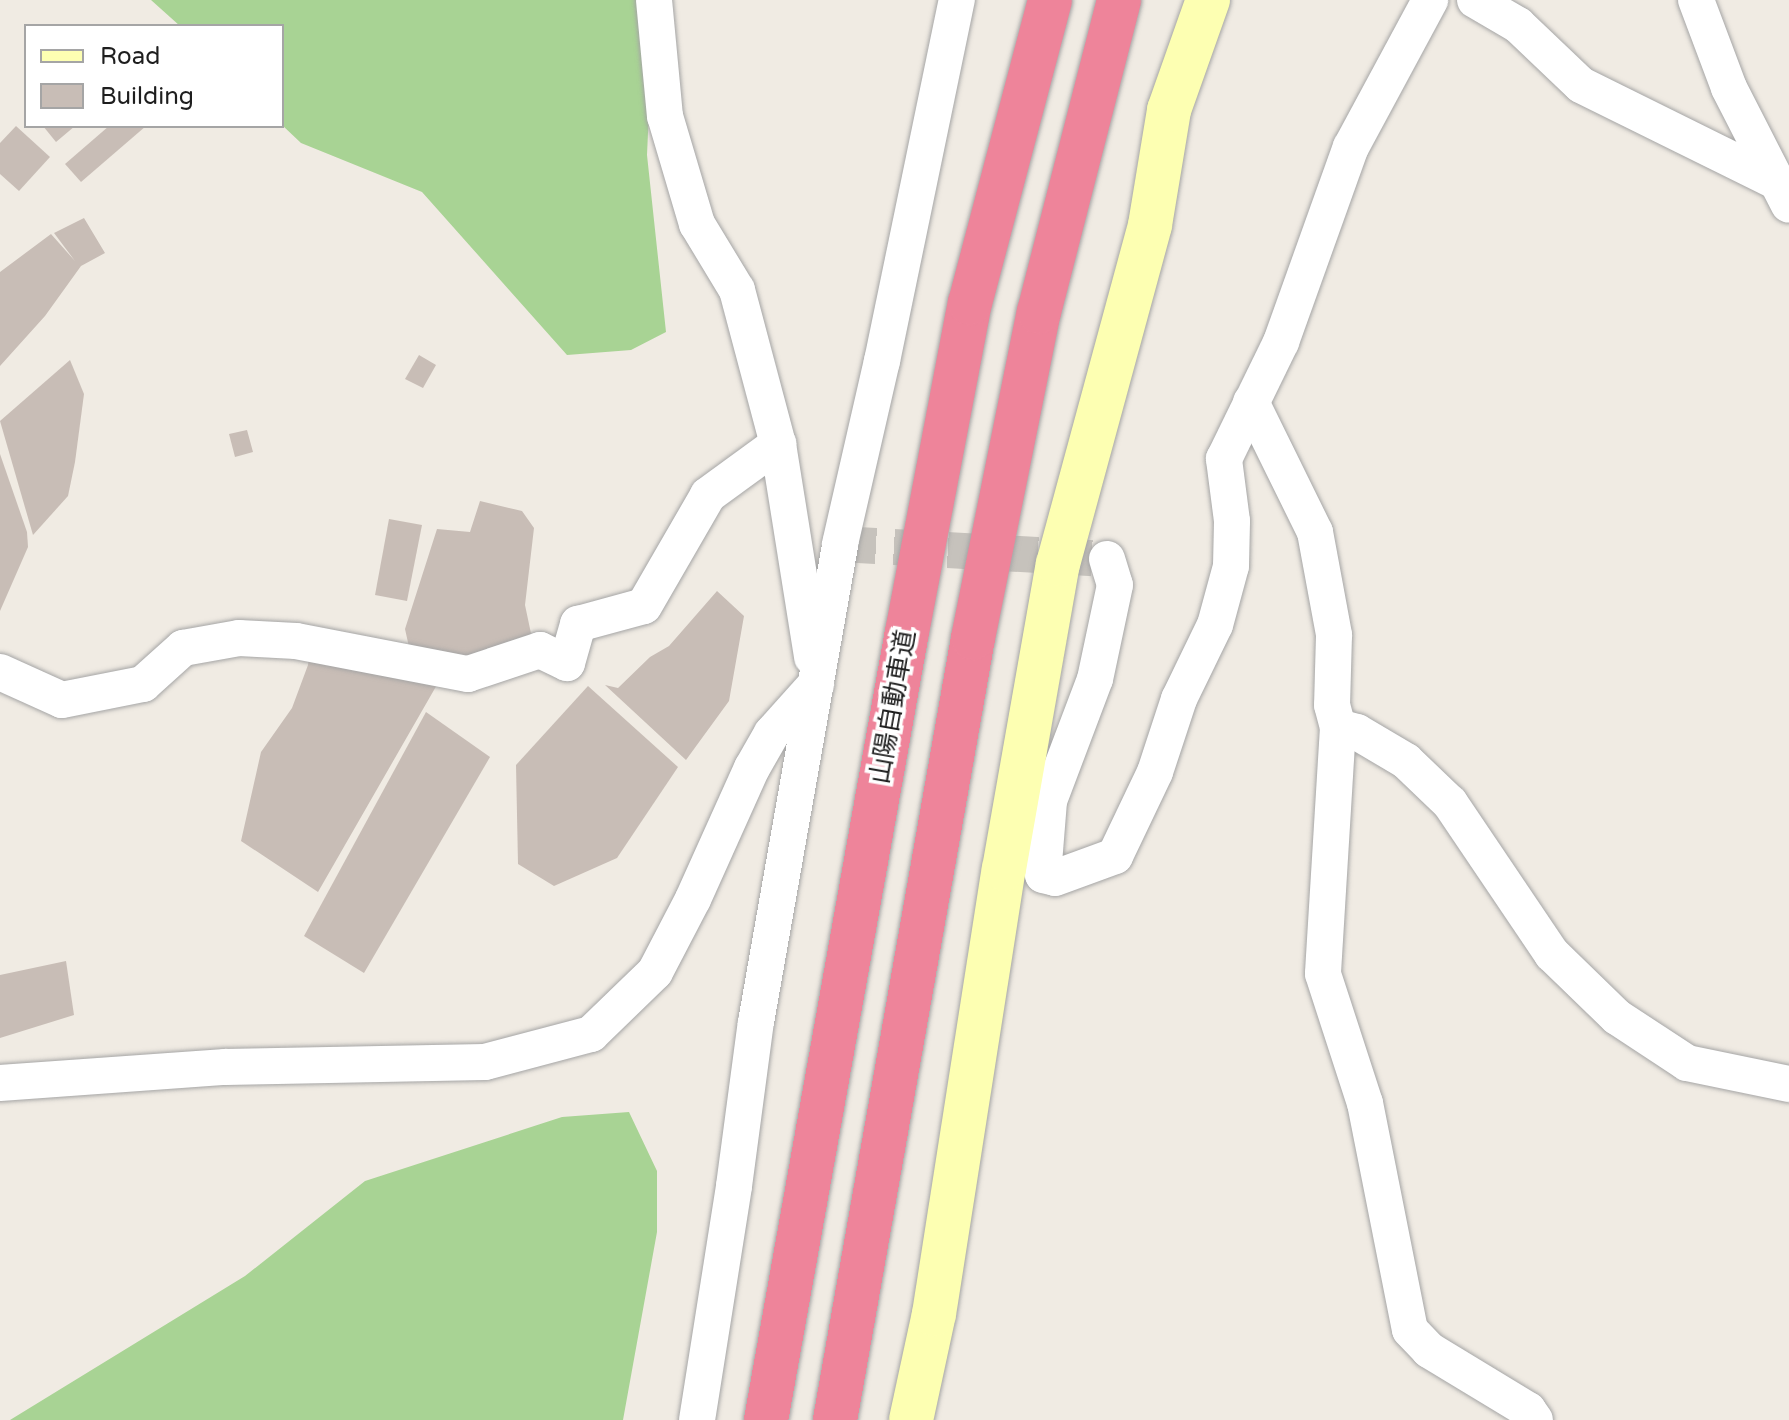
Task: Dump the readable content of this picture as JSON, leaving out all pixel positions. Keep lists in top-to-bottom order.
{
  "streets": {
    "highway": ["山陽自動車道"]
  },
  "legend": ["Road", "Building"]
}
